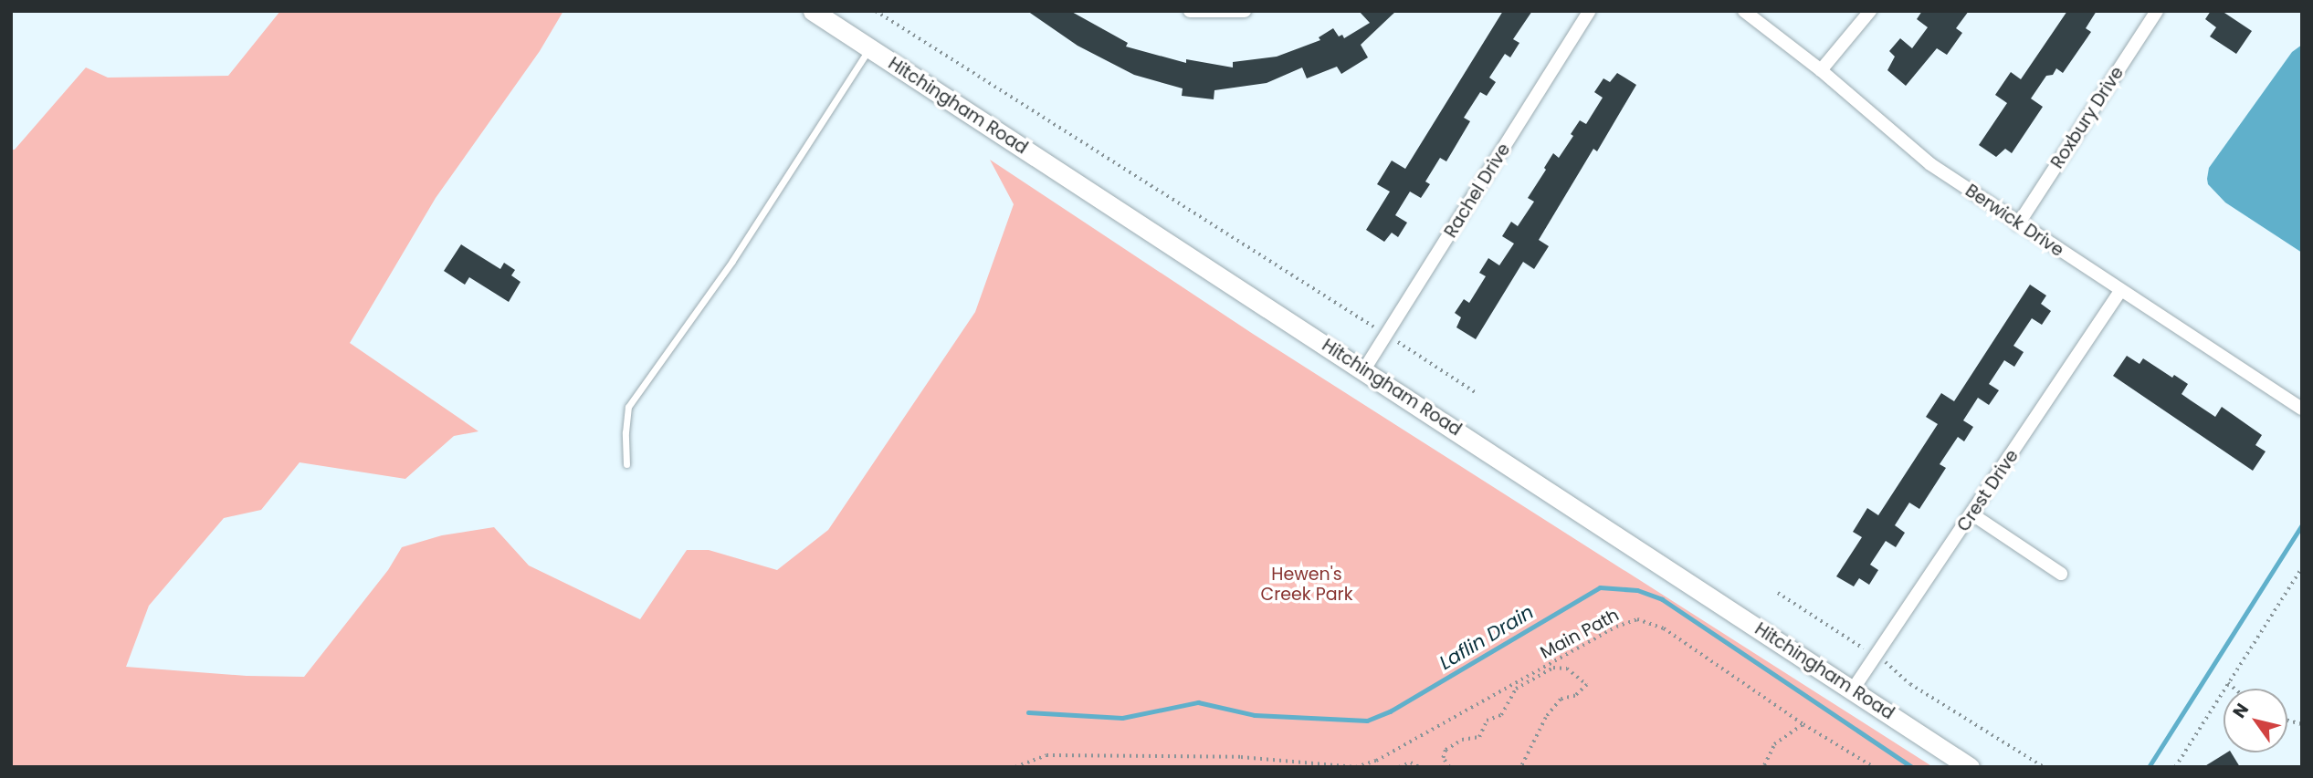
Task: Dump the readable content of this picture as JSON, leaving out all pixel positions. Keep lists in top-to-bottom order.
{
  "streets": {
    "street": [
      "Hitchingham Road",
      "Roxbury Drive",
      "Rachel Drive",
      "Berwick Drive",
      "Crest Drive"
    ],
    "path": ["Main Path"]
  },
  "crossings": [
    ["Hitchingham Road", "Rachel Drive"],
    ["Hitchingham Road", "Crest Drive"],
    ["Roxbury Drive", "Berwick Drive"],
    ["Berwick Drive", "Crest Drive"]
  ],
  "water": ["Laflin Drain"],
  "parks": ["Hewen's Creek Park"],
  "north": "top left"
}
